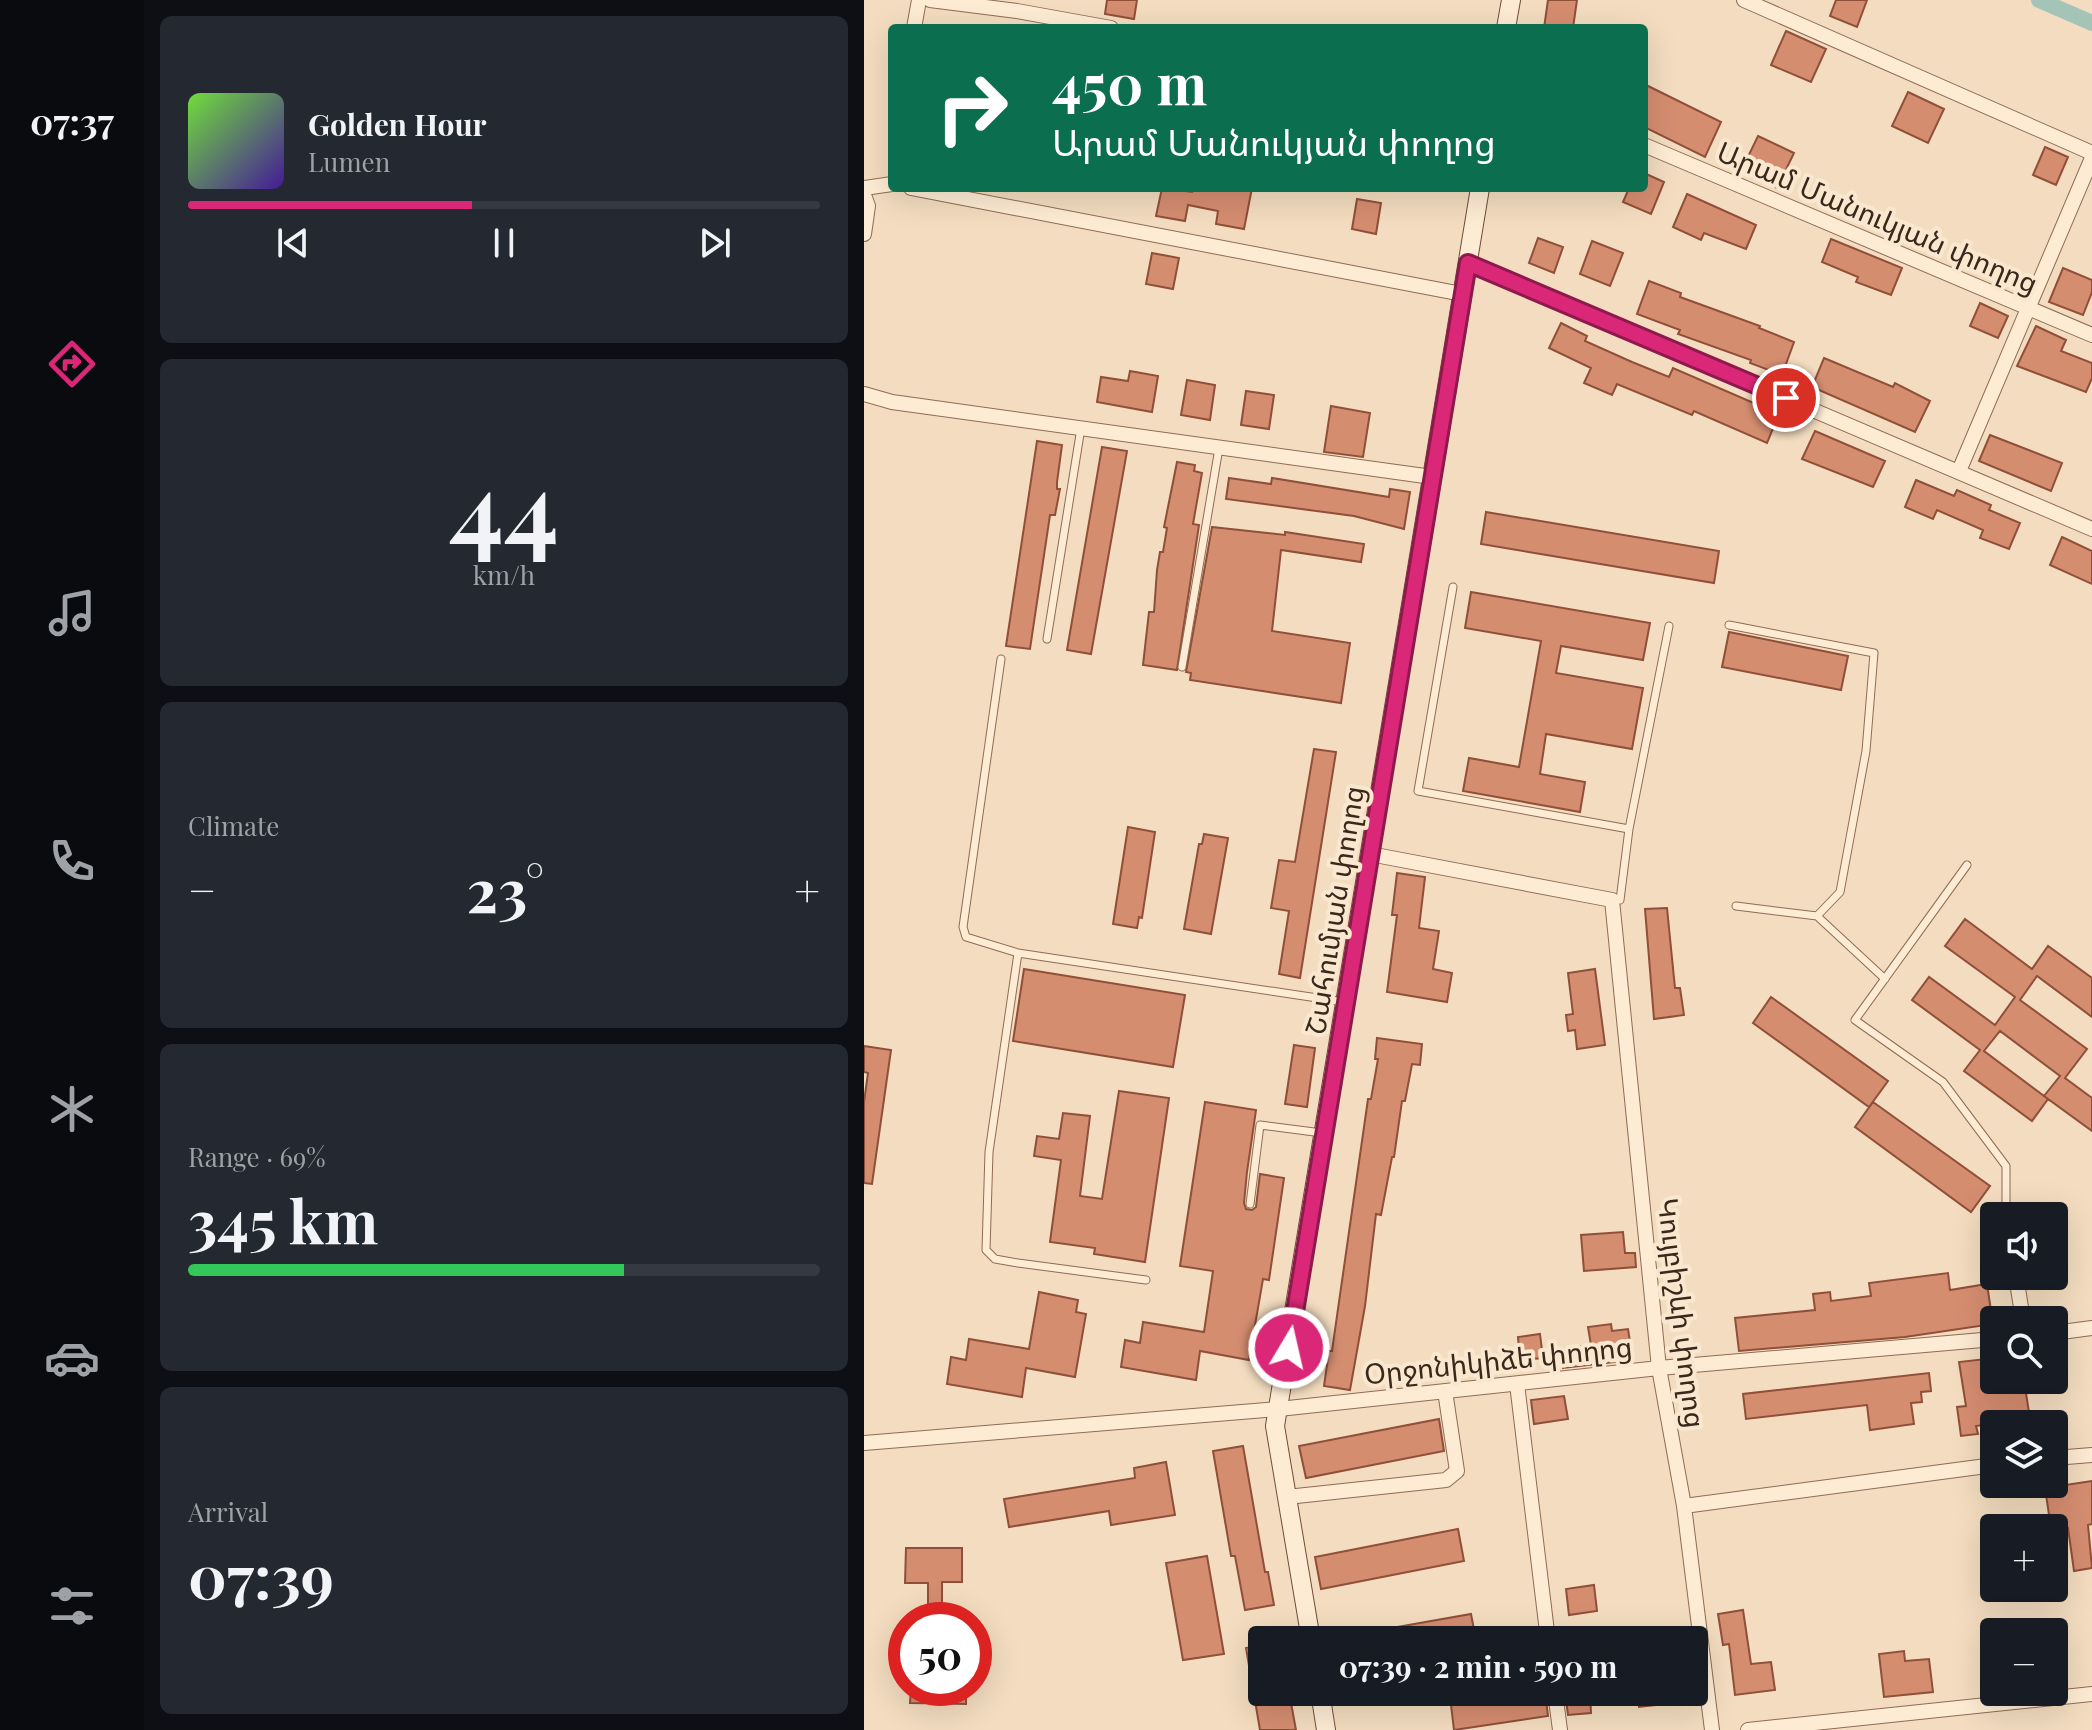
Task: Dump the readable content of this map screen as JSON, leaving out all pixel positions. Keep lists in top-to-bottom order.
{
  "streets": {
    "main road": ["Շահումյան փողոց"],
    "street": ["Արամ Մանուկյան փողոց", "Կույբիշևի փողոց", "Օրջոնիկիձե փողոց"]
  },
  "crossings": [
    ["Շահումյան փողոց", "Օրջոնիկիձե փողոց"],
    ["Կույբիշևի փողոց", "Օրջոնիկիձե փողոց"]
  ],
  "page": {
    "tabs": "07:37",
    "turn": ["450 m", "Արամ Մանուկյան փողոց"],
    "song": ["Golden Hour", "Lumen"],
    "tile": [
      ["44", "km/h"],
      "Climate",
      ["Range · 69%", "345 km"],
      ["Arrival", "07:39"]
    ],
    "heat": ["−", "23°", "+"],
    "map_buttons": ["+", "−"],
    "limit": "50",
    "trip": "07:39 · 2 min · 590 m"
  }
}
